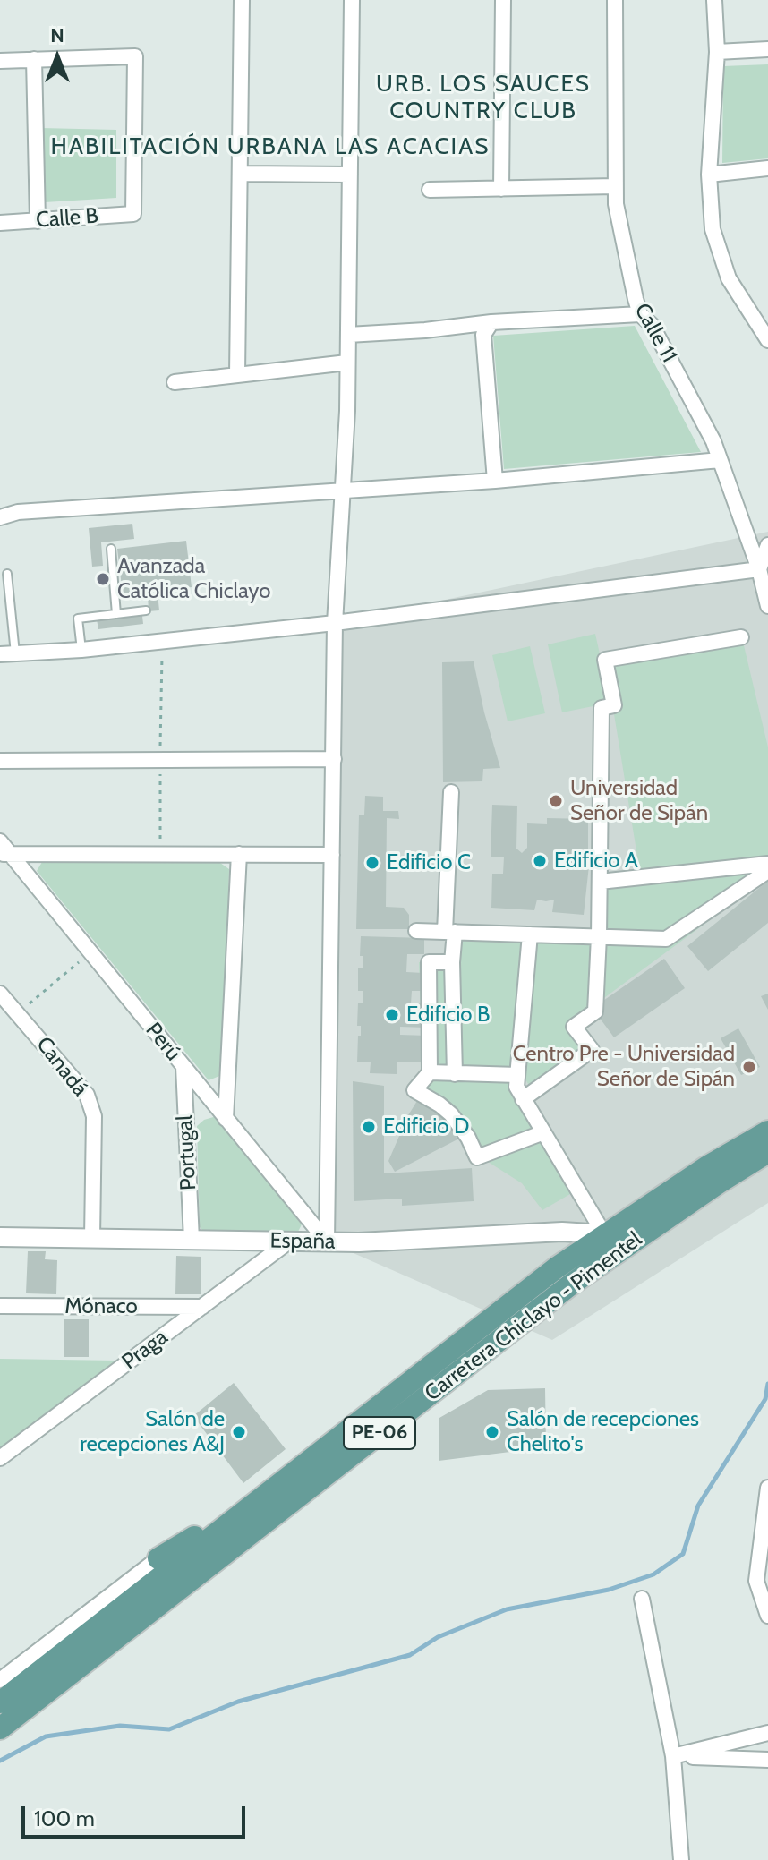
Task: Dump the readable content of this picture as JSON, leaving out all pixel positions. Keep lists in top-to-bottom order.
{
  "streets": {
    "main road": ["Carretera Chiclayo - Pimentel", "PE-06"],
    "street": [
      "Calle B",
      "Calle 11",
      "Perú",
      "Canadá",
      "Portugal",
      "España",
      "Mónaco",
      "Praga"
    ]
  },
  "crossings": [
    ["Perú", "Portugal"],
    ["Perú", "España"],
    ["Canadá", "España"],
    ["Portugal", "España"],
    ["España", "Carretera Chiclayo - Pimentel"],
    ["España", "Praga"],
    ["Mónaco", "Praga"]
  ],
  "districts": ["URB. LOS SAUCES COUNTRY CLUB", "HABILITACIÓN URBANA LAS ACACIAS"],
  "places": [
    "Avanzada Católica Chiclayo",
    "Universidad Señor de Sipán",
    "Edificio A",
    "Edificio C",
    "Edificio B",
    "Centro Pre - Universidad Señor de Sipán",
    "Edificio D",
    "Salón de recepciones A&J",
    "Salón de recepciones Chelito's"
  ],
  "scale_bar": "100 m",
  "north": "top"
}
